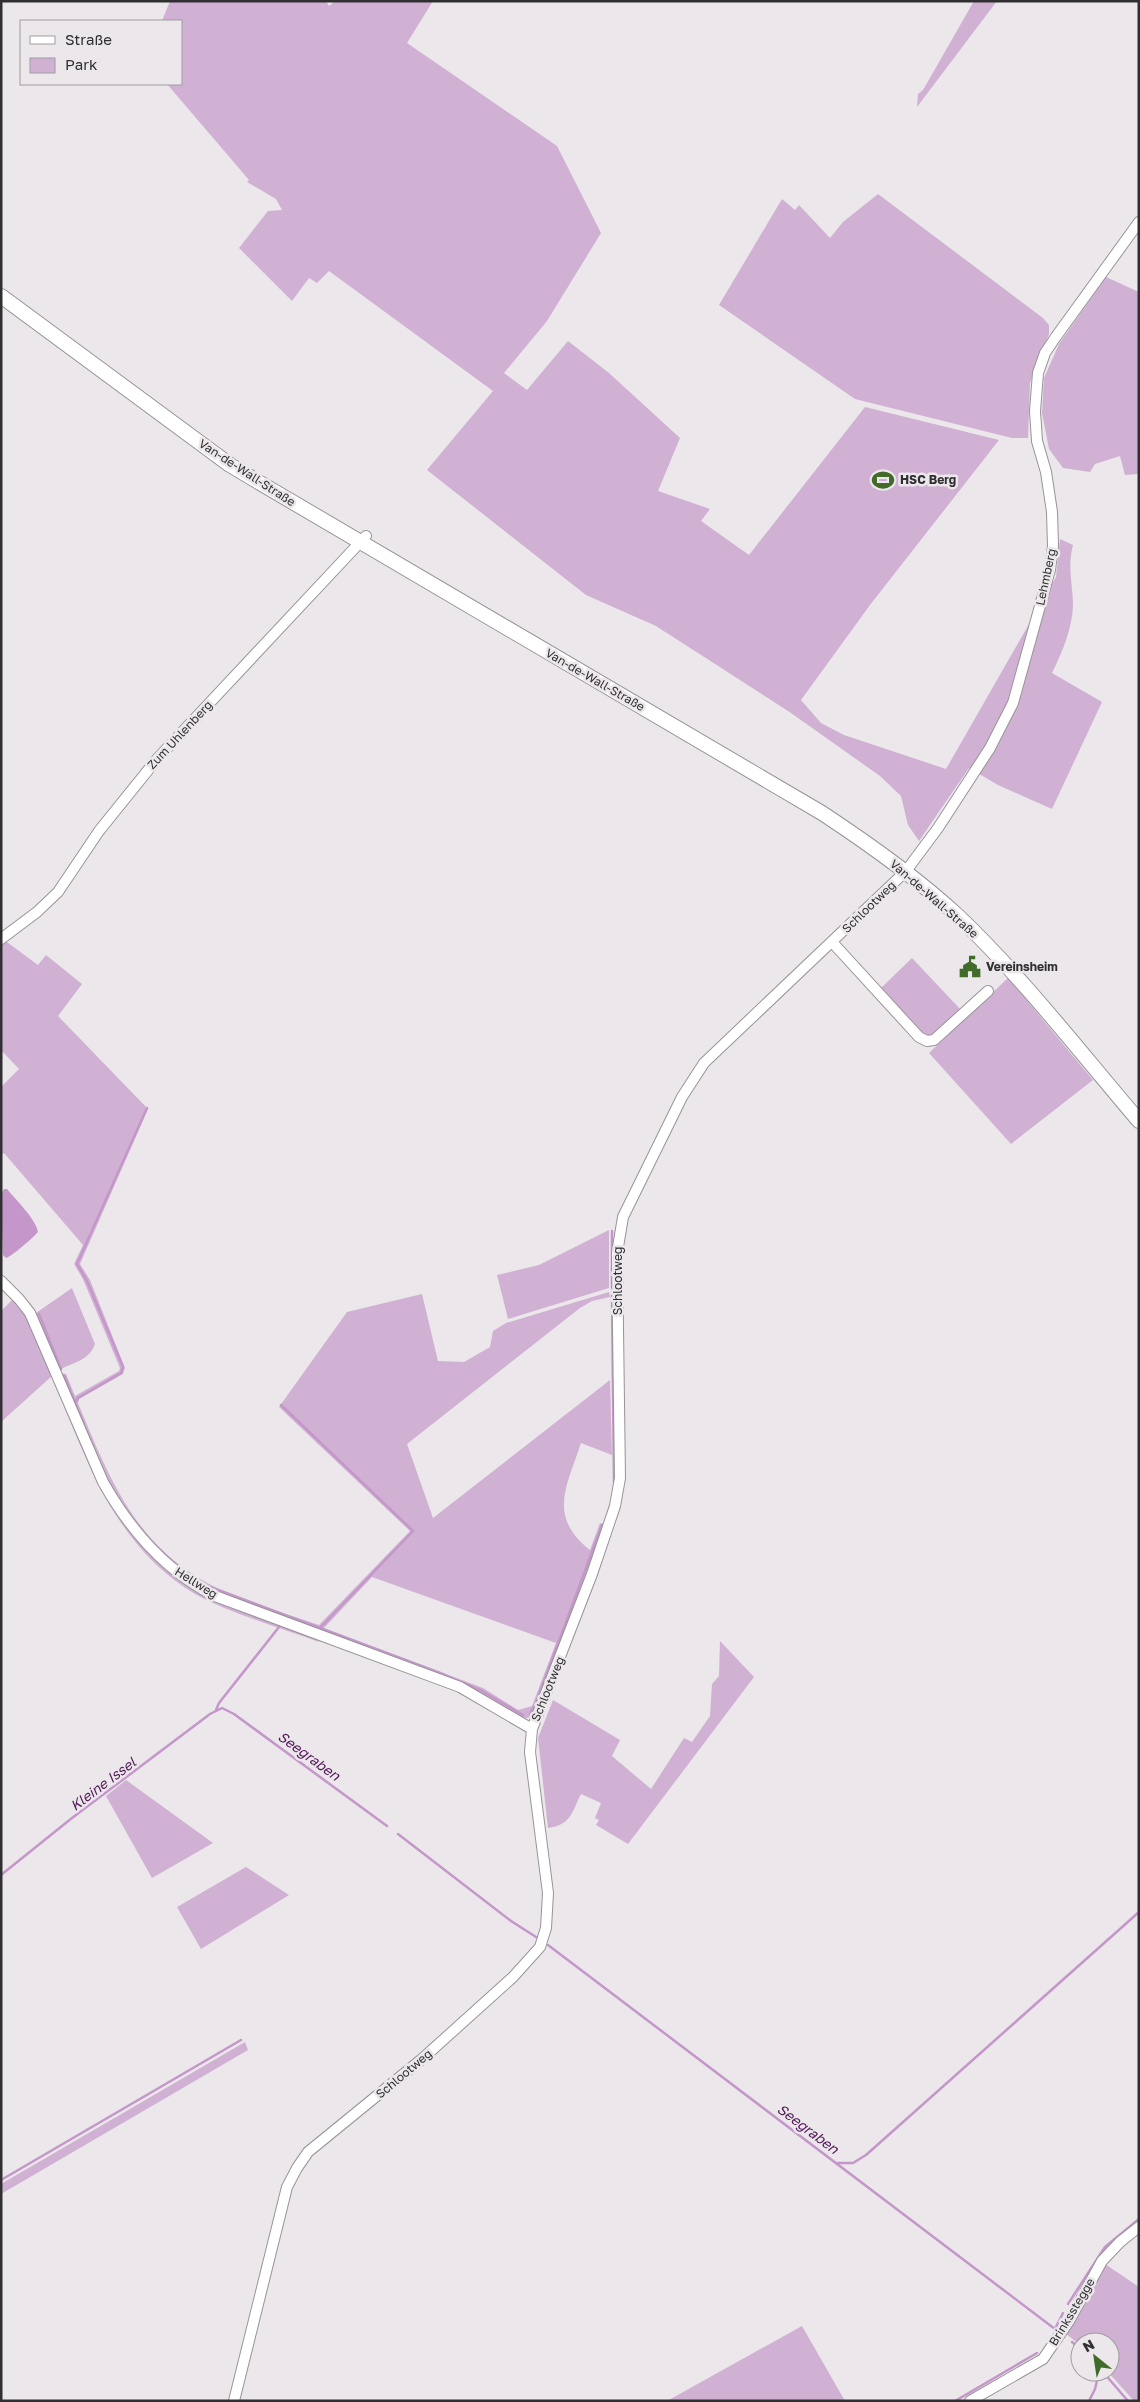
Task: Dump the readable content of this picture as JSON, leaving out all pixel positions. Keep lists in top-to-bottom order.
{
  "streets": {
    "main road": ["Van-de-Wall-Straße"],
    "street": [
      "Lehmberg",
      "Zum Uhlenberg",
      "Schlootweg",
      "Hellweg",
      "Brinksstegge"
    ]
  },
  "crossings": [
    ["Van-de-Wall-Straße", "Lehmberg"],
    ["Van-de-Wall-Straße", "Zum Uhlenberg"],
    ["Van-de-Wall-Straße", "Schlootweg"],
    ["Lehmberg", "Schlootweg"],
    ["Schlootweg", "Hellweg"]
  ],
  "water": ["Seegraben", "Kleine Issel"],
  "places": {
    "sports": ["HSC Berg"],
    "public building": ["Vereinsheim"]
  },
  "legend": ["Straße", "Park"],
  "north": "top left"
}
